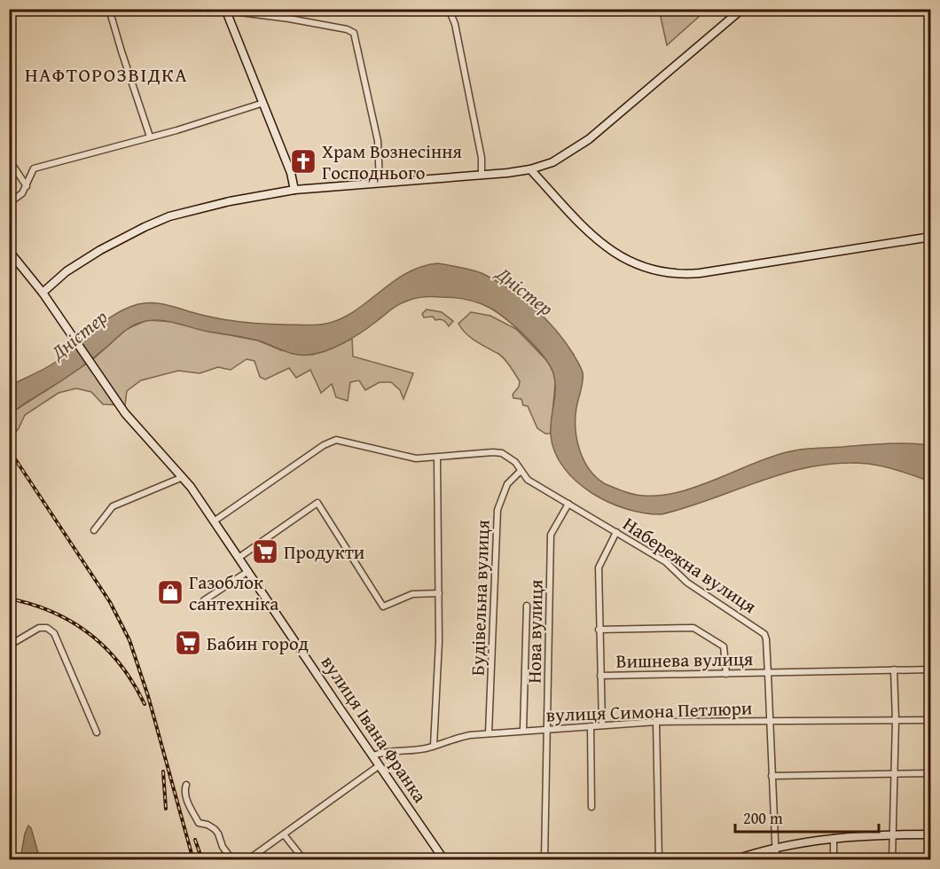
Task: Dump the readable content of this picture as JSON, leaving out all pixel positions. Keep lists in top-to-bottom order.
{
  "streets": {
    "main road": ["вулиця Івана Франка"],
    "street": [
      "Набережна вулиця",
      "Будівельна вулиця",
      "Нова вулиця",
      "Вишнева вулиця",
      "вулиця Симона Петлюри"
    ]
  },
  "crossings": [
    ["Набережна вулиця", "Будівельна вулиця"],
    ["Набережна вулиця", "Нова вулиця"],
    ["Набережна вулиця", "Вишнева вулиця"],
    ["Набережна вулиця", "вулиця Симона Петлюри"],
    ["Будівельна вулиця", "вулиця Симона Петлюри"],
    ["Нова вулиця", "вулиця Симона Петлюри"],
    ["вулиця Симона Петлюри", "вулиця Івана Франка"]
  ],
  "districts": ["НАФТОРОЗВІДКА"],
  "water": ["Дністер"],
  "places": {
    "church": ["Храм Вознесіння Господнього"],
    "supermarket": ["Продукти", "Бабин город"],
    "shop": ["Газоблок сантехніка"]
  },
  "scale_bar": "200 m"
}
